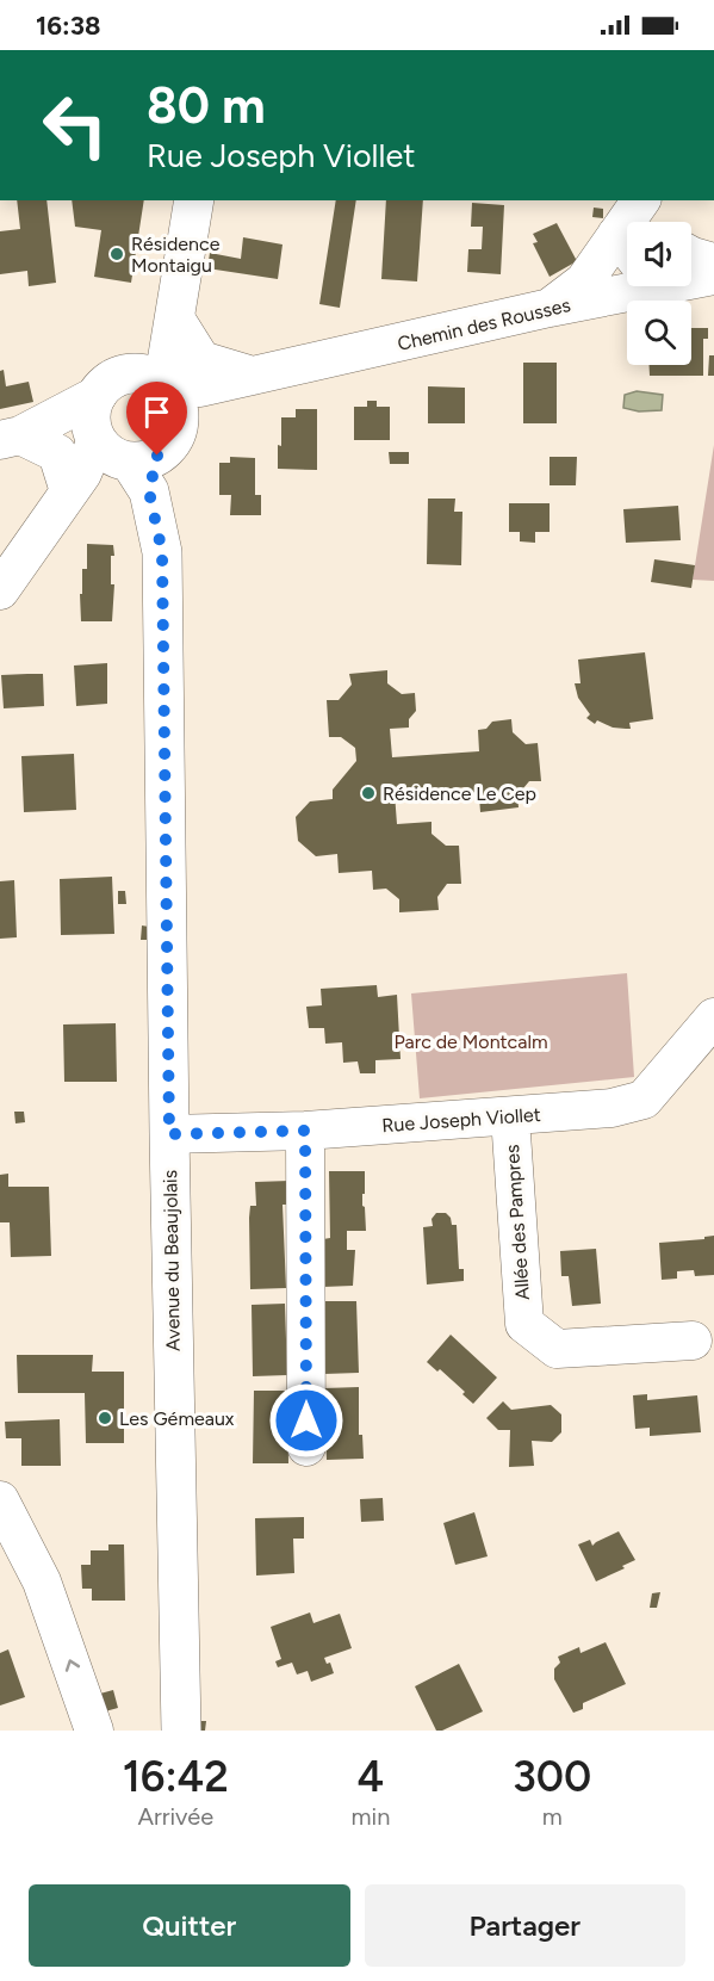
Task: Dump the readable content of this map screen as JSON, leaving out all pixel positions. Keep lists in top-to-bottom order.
{
  "streets": {
    "main road": ["Avenue du Beaujolais"],
    "street": ["Chemin des Rousses", "Rue Joseph Viollet", "Allée des Pampres"]
  },
  "crossings": [
    ["Rue Joseph Viollet", "Allée des Pampres"],
    ["Rue Joseph Viollet", "Avenue du Beaujolais"]
  ],
  "parks": ["Parc de Montcalm"],
  "places": ["Résidence Montaigu", "Résidence Le Cep", "Les Gémeaux"],
  "page": {
    "status": "16:38",
    "turn": ["80 m", "Rue Joseph Viollet"],
    "eta": [
      "16:42",
      "Arrivée",
      "4",
      "min",
      "300",
      "m"
    ],
    "buttons": ["Quitter", "Partager"]
  }
}
